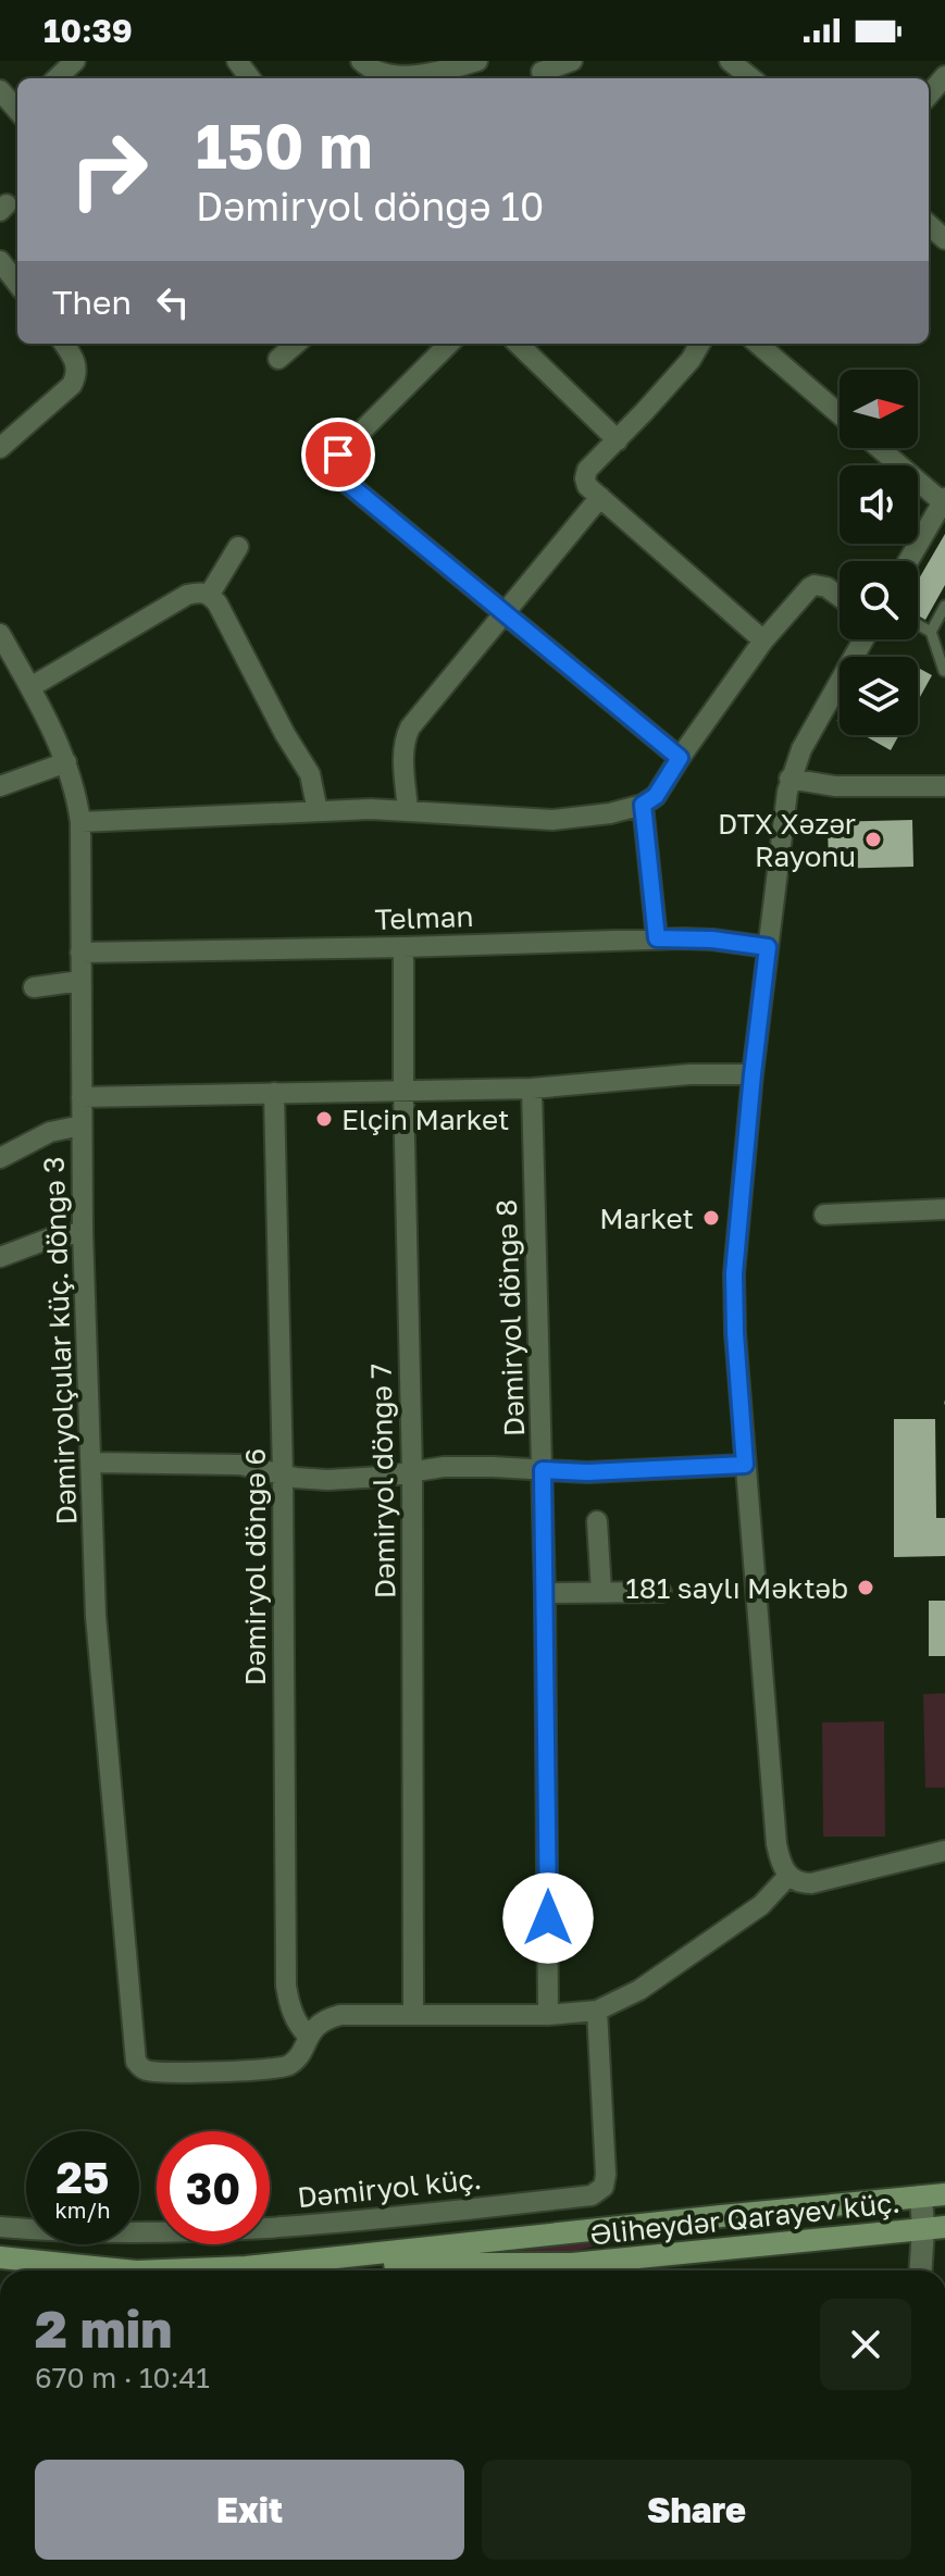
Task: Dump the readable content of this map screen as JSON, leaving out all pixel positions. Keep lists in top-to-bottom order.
{
  "streets": {
    "main road": ["Əliheydər Qarayev küç."],
    "street": [
      "Telman",
      "Dəmiryol döngə 8",
      "Dəmiryolçular küç. döngə 3",
      "Dəmiryol döngə 7",
      "Dəmiryol döngə 6",
      "Dəmiryol küç."
    ]
  },
  "crossings": [
    ["Telman", "Dəmiryolçular küç. döngə 3"],
    ["Telman", "Dəmiryol döngə 7"],
    ["Dəmiryolçular küç. döngə 3", "Dəmiryol döngə 6"]
  ],
  "places": [
    "DTX Xəzər Rayonu",
    "Elçin Market",
    "Market",
    "181 saylı Məktəb"
  ],
  "north": "right",
  "page": {
    "status": "10:39",
    "turn": ["150 m", "Dəmiryol döngə 10"],
    "then": "Then",
    "speed": "25 km/h",
    "limit": "30",
    "heading": ["2 min", "670 m · 10:41"],
    "buttons": ["Exit", "Share"]
  }
}
